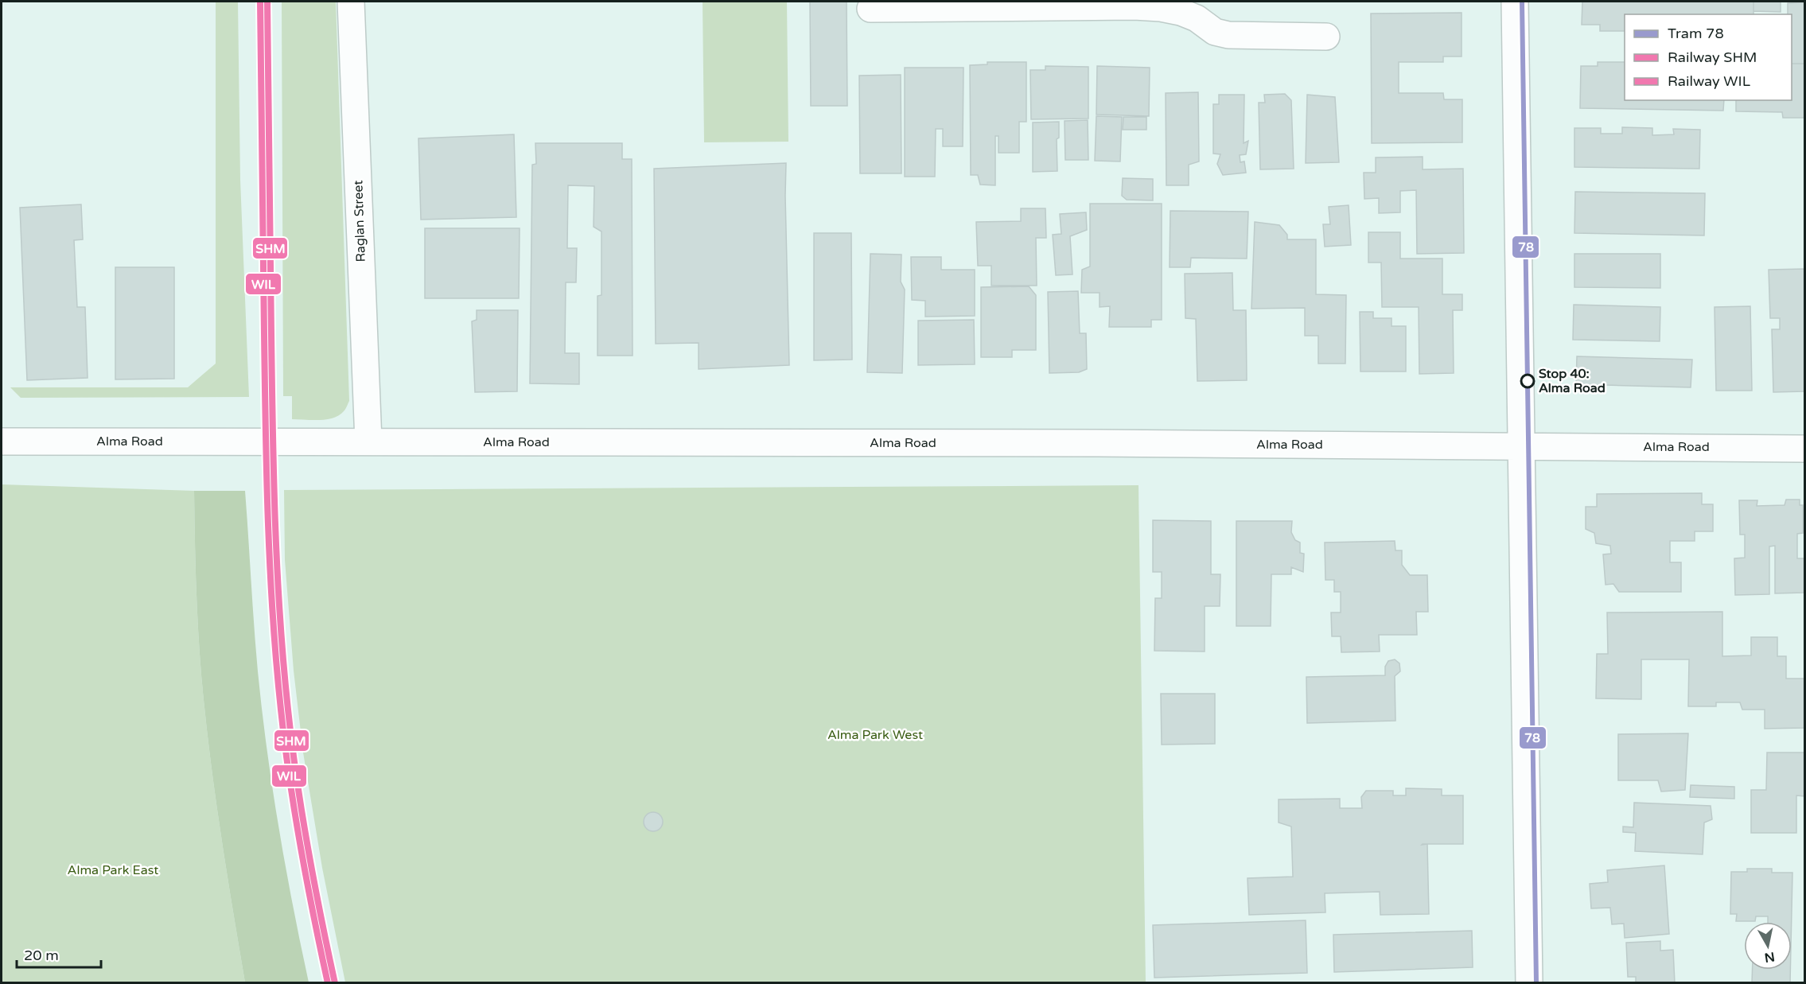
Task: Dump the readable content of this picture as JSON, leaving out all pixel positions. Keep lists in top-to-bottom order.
{
  "streets": {
    "street": ["Raglan Street", "Alma Road"]
  },
  "crossings": [
    ["Raglan Street", "Alma Road"]
  ],
  "parks": ["Alma Park West", "Alma Park East"],
  "places": ["Stop 40: Alma Road"],
  "lines": ["tram line 78", "rail line SHM", "rail line WIL"],
  "legend": ["Tram 78", "Railway SHM", "Railway WIL"],
  "scale_bar": "20 m",
  "north": "bottom"
}
